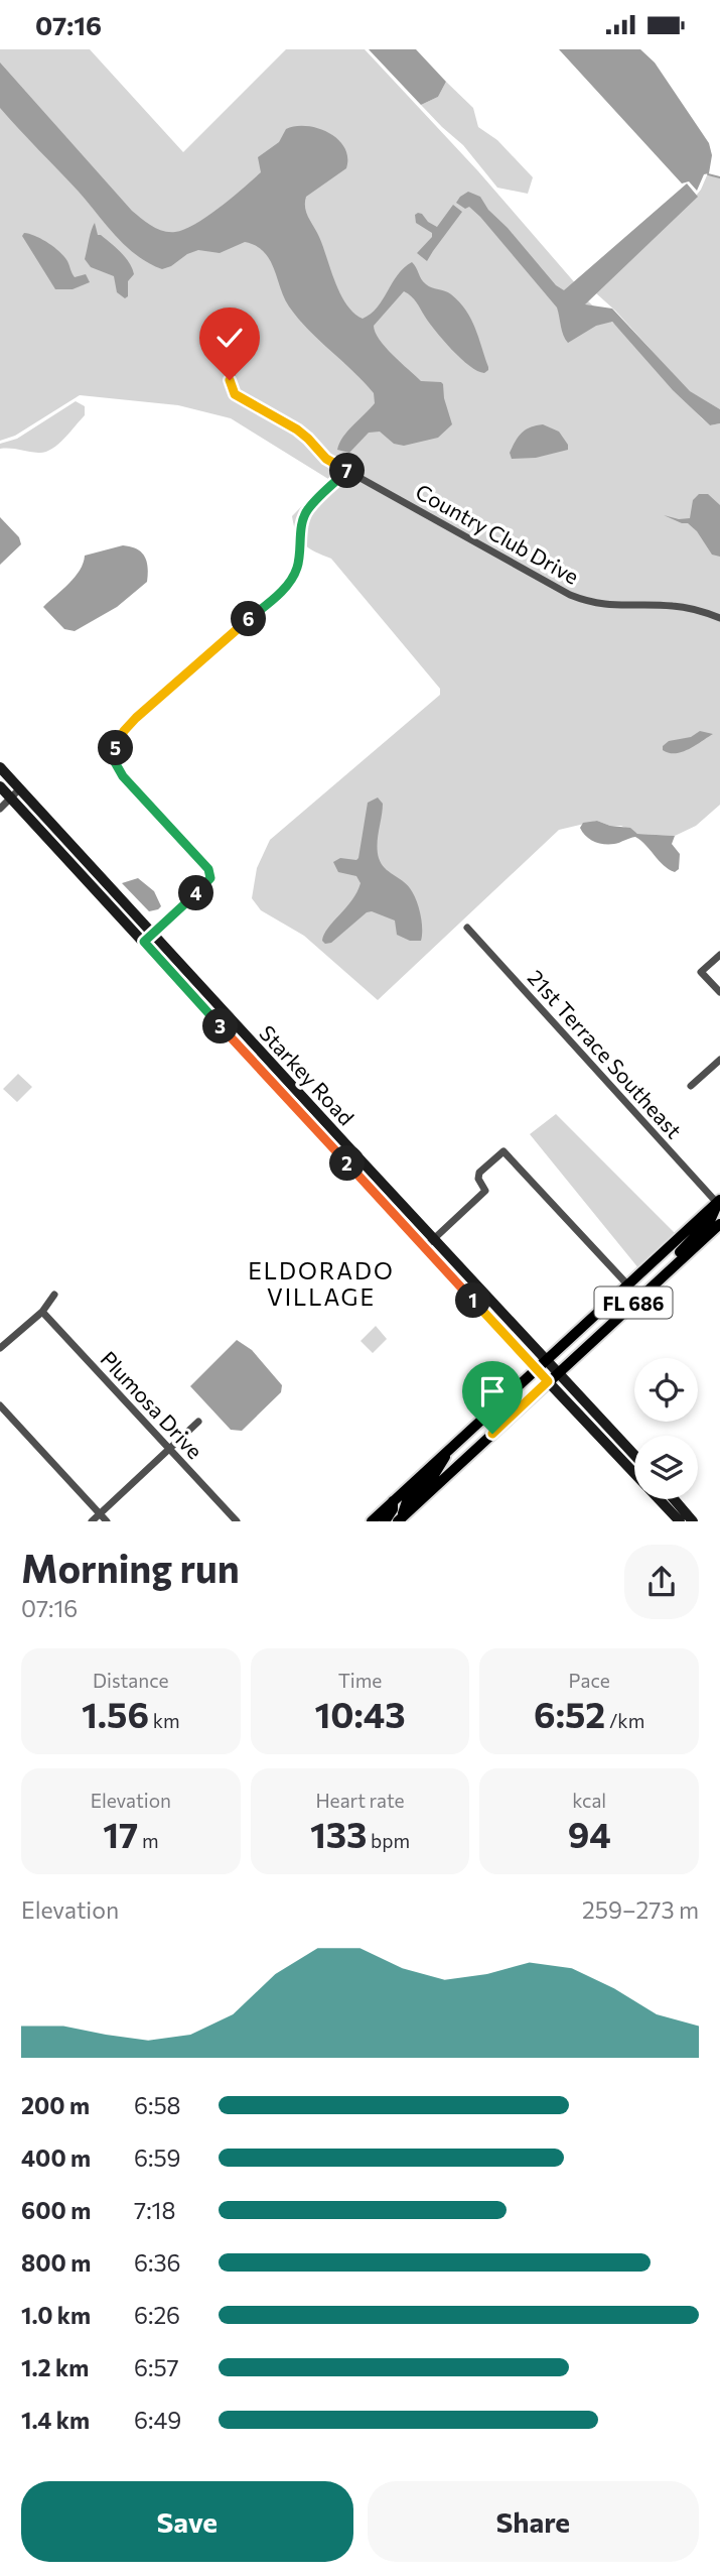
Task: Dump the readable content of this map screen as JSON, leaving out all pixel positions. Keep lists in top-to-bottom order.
{
  "streets": {
    "main road": ["Starkey Road", "FL 686"],
    "street": ["Country Club Drive", "21st Terrace Southeast", "Plumosa Drive"]
  },
  "crossings": [
    ["21st Terrace Southeast", "FL 686"],
    ["Starkey Road", "FL 686"]
  ],
  "districts": ["ELDORADO VILLAGE"],
  "page": {
    "status": "07:16",
    "pins": [
      "7",
      "6",
      "5",
      "4",
      "3",
      "2",
      "1"
    ],
    "heading": ["Morning run", "07:16"],
    "stats": [
      ["Distance", "1.56 km"],
      ["Time", "10:43"],
      ["Pace", "6:52 /km"],
      ["Elevation", "17 m"],
      ["Heart rate", "133 bpm"],
      ["kcal", "94"]
    ],
    "chart": ["Elevation", "259–273 m"],
    "list": [
      {
        "name": "200 m",
        "note": "6:58"
      },
      {
        "name": "400 m",
        "note": "6:59"
      },
      {
        "name": "600 m",
        "note": "7:18"
      },
      {
        "name": "800 m",
        "note": "6:36"
      },
      {
        "name": "1.0 km",
        "note": "6:26"
      },
      {
        "name": "1.2 km",
        "note": "6:57"
      },
      {
        "name": "1.4 km",
        "note": "6:49"
      }
    ],
    "buttons": ["Save", "Share"]
  }
}
